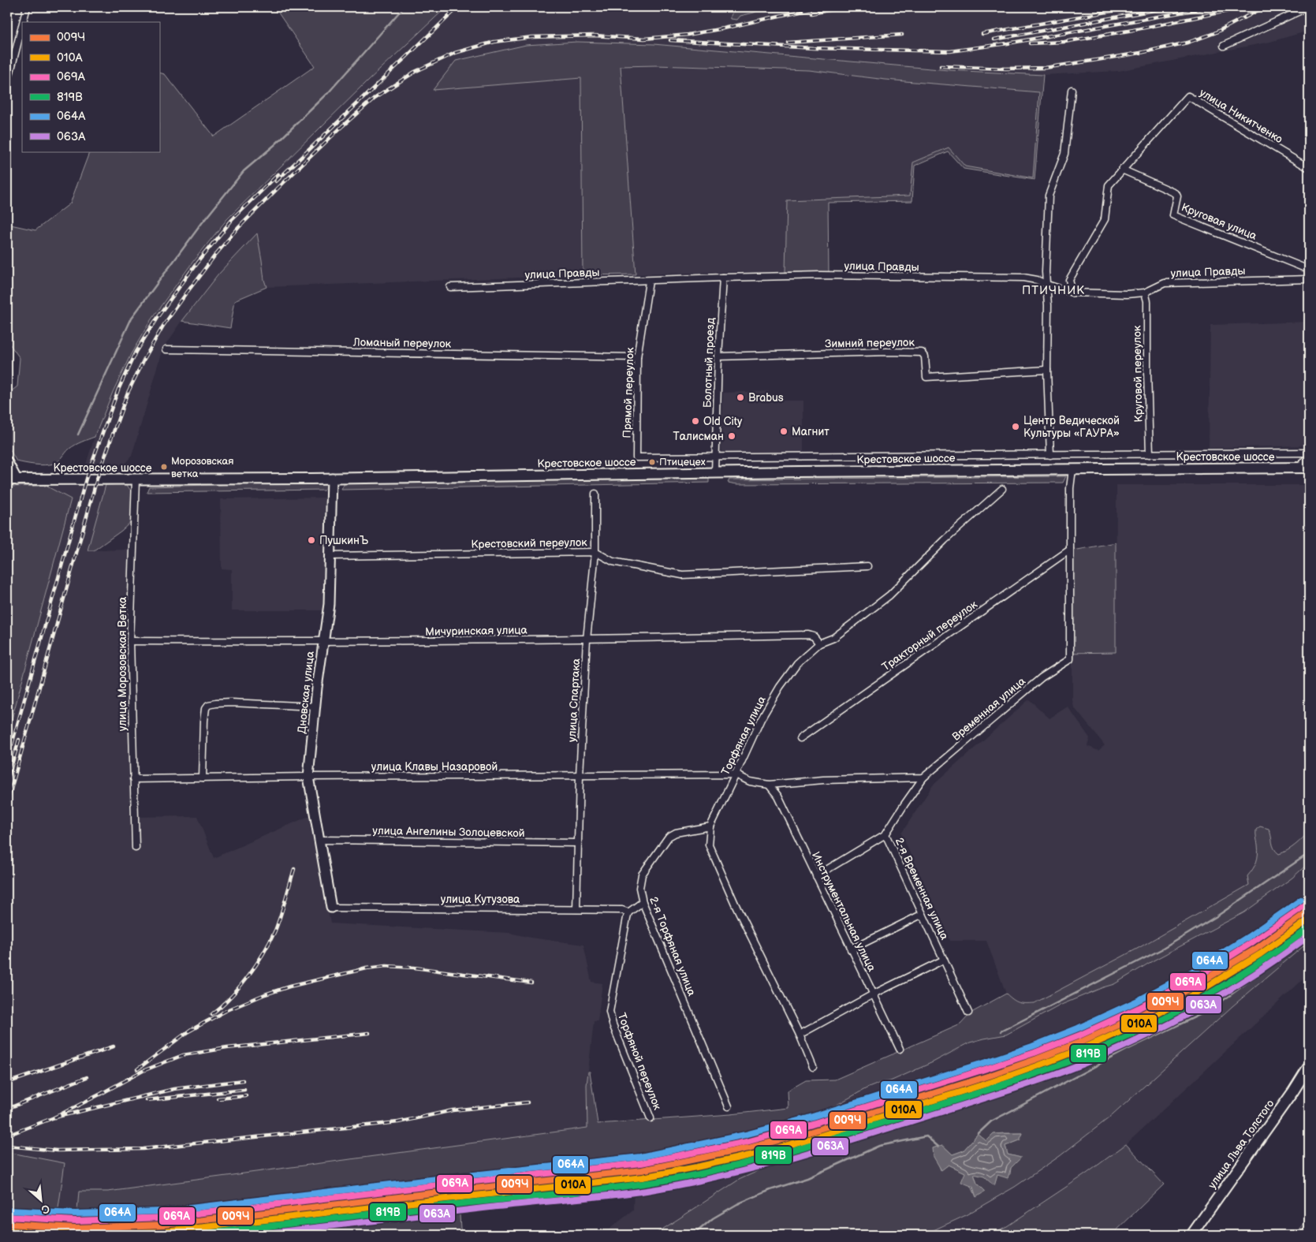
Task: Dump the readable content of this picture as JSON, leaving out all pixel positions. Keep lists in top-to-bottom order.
{
  "streets": {
    "main road": ["Крестовское шоссе", "улица Льва Толстого"],
    "street": [
      "улица Никитченко",
      "Круговая улица",
      "улица Правды",
      "Ломаный переулок",
      "Зимний переулок",
      "Болотный проезд",
      "Круговой переулок",
      "Прямой переулок",
      "Крестовский переулок",
      "Мичуринская улица",
      "Тракторный переулок",
      "улица Морозовская Ветка",
      "Дновская улица",
      "улица Спартака",
      "Временная улица",
      "Торфяная улица",
      "улица Клавы Назаровой",
      "улица Ангелины Золоцевской",
      "2-я Временная улица",
      "улица Кутузова",
      "Инструментальная улица",
      "2-я Торфяная улица",
      "Торфяной переулок"
    ]
  },
  "crossings": [
    ["улица Никитченко", "Круговая улица"],
    ["улица Правды", "Болотный проезд"],
    ["улица Правды", "Круговой переулок"],
    ["улица Правды", "Прямой переулок"],
    ["Ломаный переулок", "Прямой переулок"],
    ["Зимний переулок", "Болотный проезд"],
    ["Болотный проезд", "Прямой переулок"],
    ["Болотный проезд", "Крестовское шоссе"],
    ["Крестовское шоссе", "улица Морозовская Ветка"],
    ["Крестовское шоссе", "Дновская улица"],
    ["Крестовское шоссе", "Временная улица"],
    ["Крестовский переулок", "Дновская улица"],
    ["Крестовский переулок", "улица Спартака"],
    ["Мичуринская улица", "улица Морозовская Ветка"],
    ["Мичуринская улица", "Дновская улица"],
    ["Мичуринская улица", "улица Спартака"],
    ["Мичуринская улица", "Торфяная улица"],
    ["Тракторный переулок", "Временная улица"],
    ["улица Морозовская Ветка", "улица Клавы Назаровой"],
    ["Дновская улица", "улица Клавы Назаровой"],
    ["Дновская улица", "улица Ангелины Золоцевской"],
    ["Дновская улица", "улица Кутузова"],
    ["улица Спартака", "улица Клавы Назаровой"],
    ["улица Спартака", "улица Ангелины Золоцевской"],
    ["улица Спартака", "улица Кутузова"],
    ["Временная улица", "2-я Временная улица"],
    ["Торфяная улица", "улица Клавы Назаровой"],
    ["Торфяная улица", "2-я Торфяная улица"],
    ["улица Кутузова", "Торфяной переулок"]
  ],
  "districts": ["ПТИЧНИК"],
  "places": [
    "Brabus",
    "Old City",
    "Центр Ведической Культуры «ГАУРА»",
    "Магнит",
    "Талисман",
    "Птицецех",
    "Морозовская ветка",
    "ПушкинЪ"
  ],
  "lines": [
    "transit line 064А",
    "transit line 069А",
    "transit line 009Ч",
    "transit line 010А",
    "transit line 819В",
    "transit line 063А"
  ],
  "legend": [
    "009Ч",
    "010А",
    "069А",
    "819В",
    "064А",
    "063А"
  ],
  "north": "bottom right"
}
